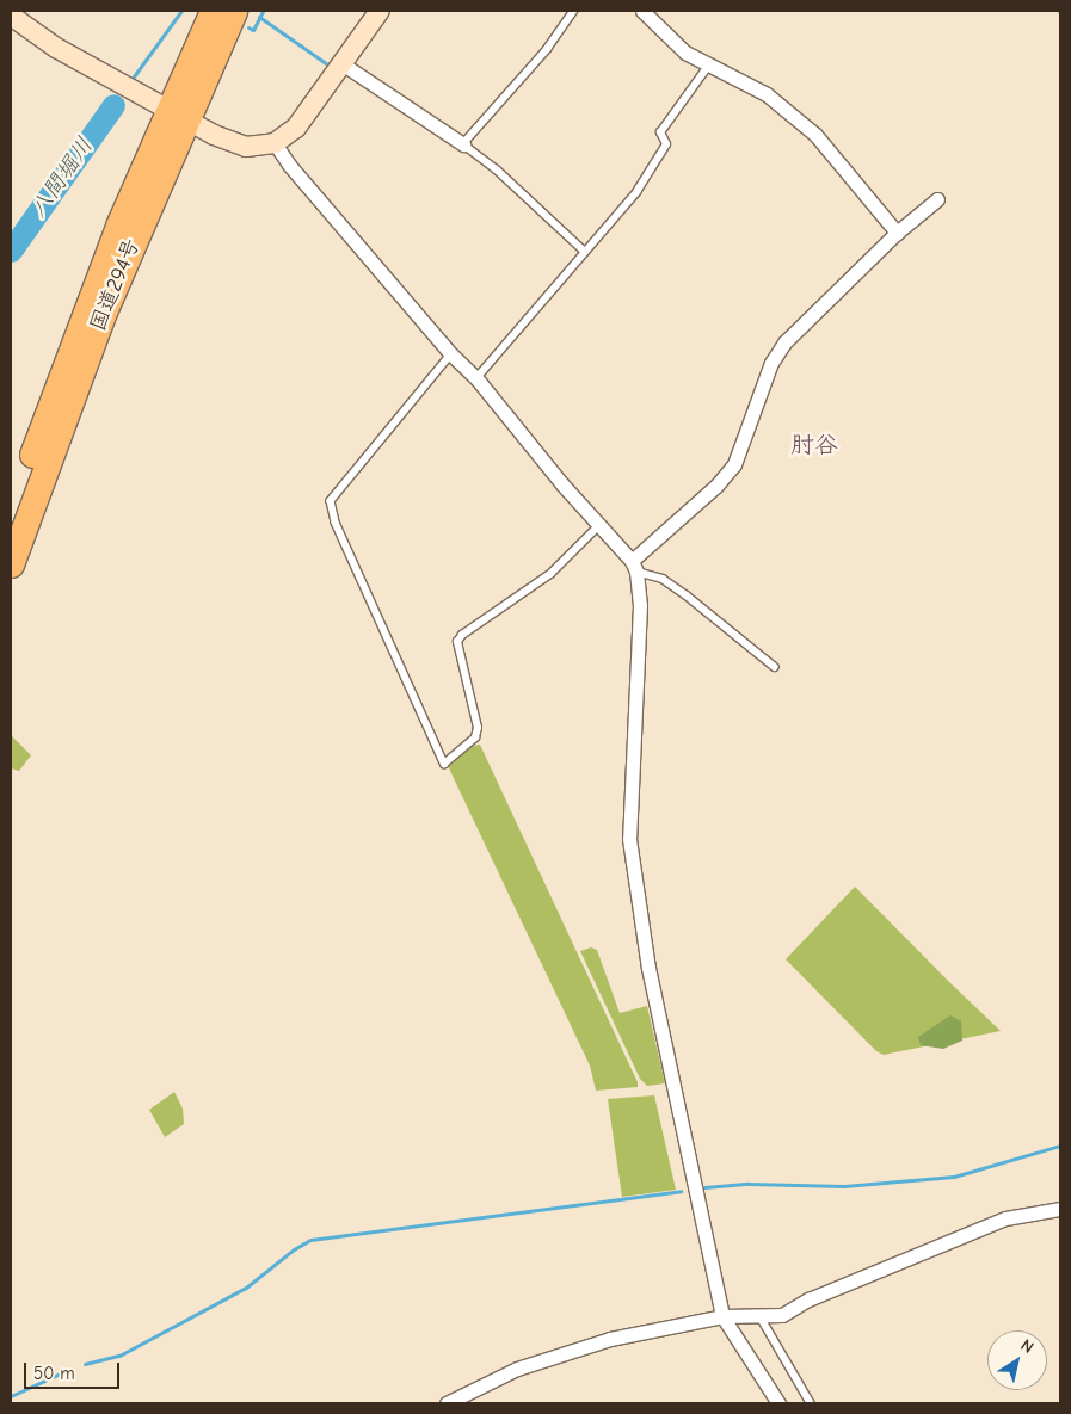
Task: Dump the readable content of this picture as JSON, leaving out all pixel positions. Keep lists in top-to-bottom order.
{
  "streets": {
    "highway": ["国道294号"]
  },
  "districts": ["肘谷"],
  "water": ["八間堀川"],
  "scale_bar": "50 m",
  "north": "top right"
}
